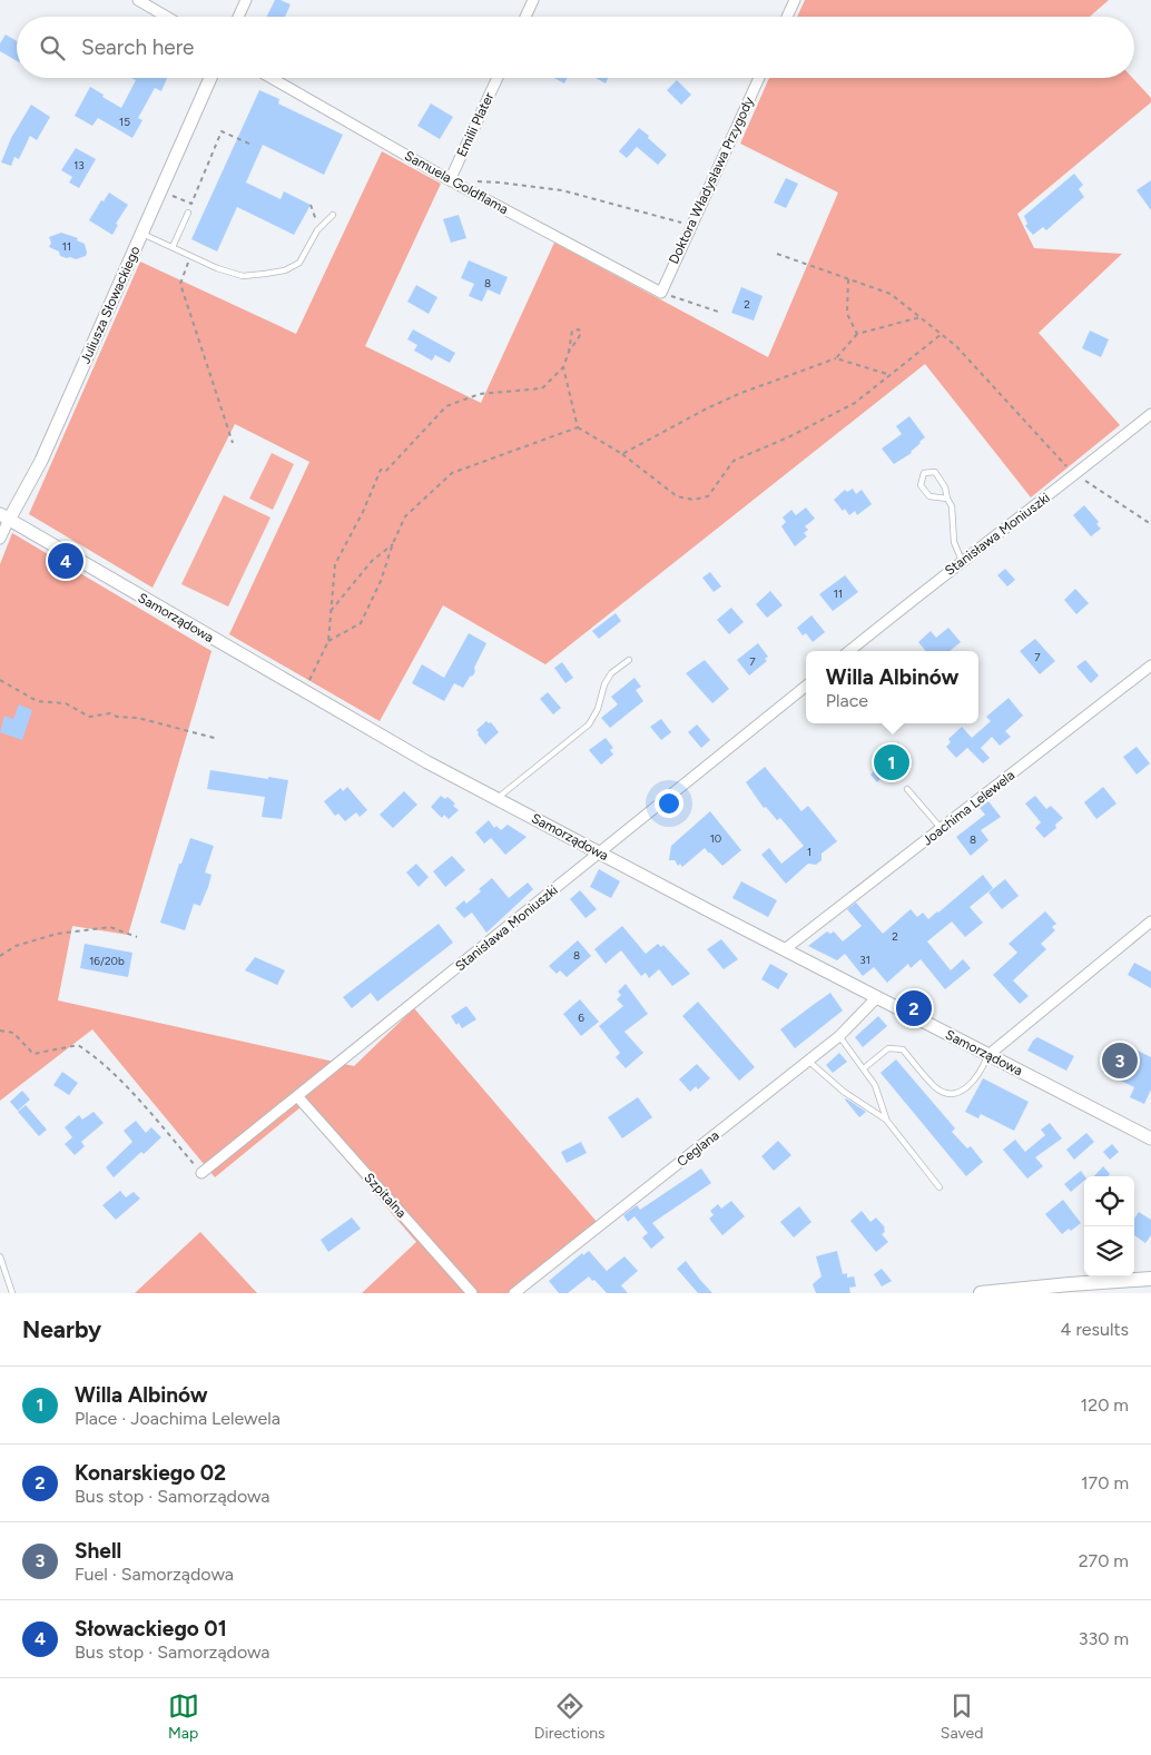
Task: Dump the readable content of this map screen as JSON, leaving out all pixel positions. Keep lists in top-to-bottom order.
{
  "streets": {
    "street": [
      "Emilii Plater",
      "Doktora Władysława Przygody",
      "Samuela Goldflama",
      "Juliusza Słowackiego",
      "Stanisława Moniuszki",
      "Samorządowa",
      "Joachima Lelewela",
      "Ceglana",
      "Szpitalna"
    ]
  },
  "crossings": [
    ["Emilii Plater", "Samuela Goldflama"],
    ["Doktora Władysława Przygody", "Samuela Goldflama"],
    ["Juliusza Słowackiego", "Samorządowa"],
    ["Stanisława Moniuszki", "Samorządowa"],
    ["Stanisława Moniuszki", "Szpitalna"],
    ["Samorządowa", "Joachima Lelewela"],
    ["Samorządowa", "Ceglana"]
  ],
  "house_numbers": [
    "15",
    "13",
    "11",
    "8",
    "2",
    "11",
    "7",
    "7",
    "10",
    "8",
    "1",
    "2",
    "8",
    "31",
    "16/20b",
    "6"
  ],
  "page": {
    "search": "Search here",
    "pins": [
      "4",
      "1",
      "2",
      "3"
    ],
    "popup": ["Willa Albinów", "Place"],
    "heading": ["Nearby", "4 results"],
    "list": [
      {
        "mark": "1",
        "name": "Willa Albinów",
        "note": "Place · Joachima Lelewela",
        "value": "120 m"
      },
      {
        "mark": "2",
        "name": "Konarskiego 02",
        "note": "Bus stop · Samorządowa",
        "value": "170 m"
      },
      {
        "mark": "3",
        "name": "Shell",
        "note": "Fuel · Samorządowa",
        "value": "270 m"
      },
      {
        "mark": "4",
        "name": "Słowackiego 01",
        "note": "Bus stop · Samorządowa",
        "value": "330 m"
      }
    ],
    "nav": ["Map", "Directions", "Saved"]
  }
}
